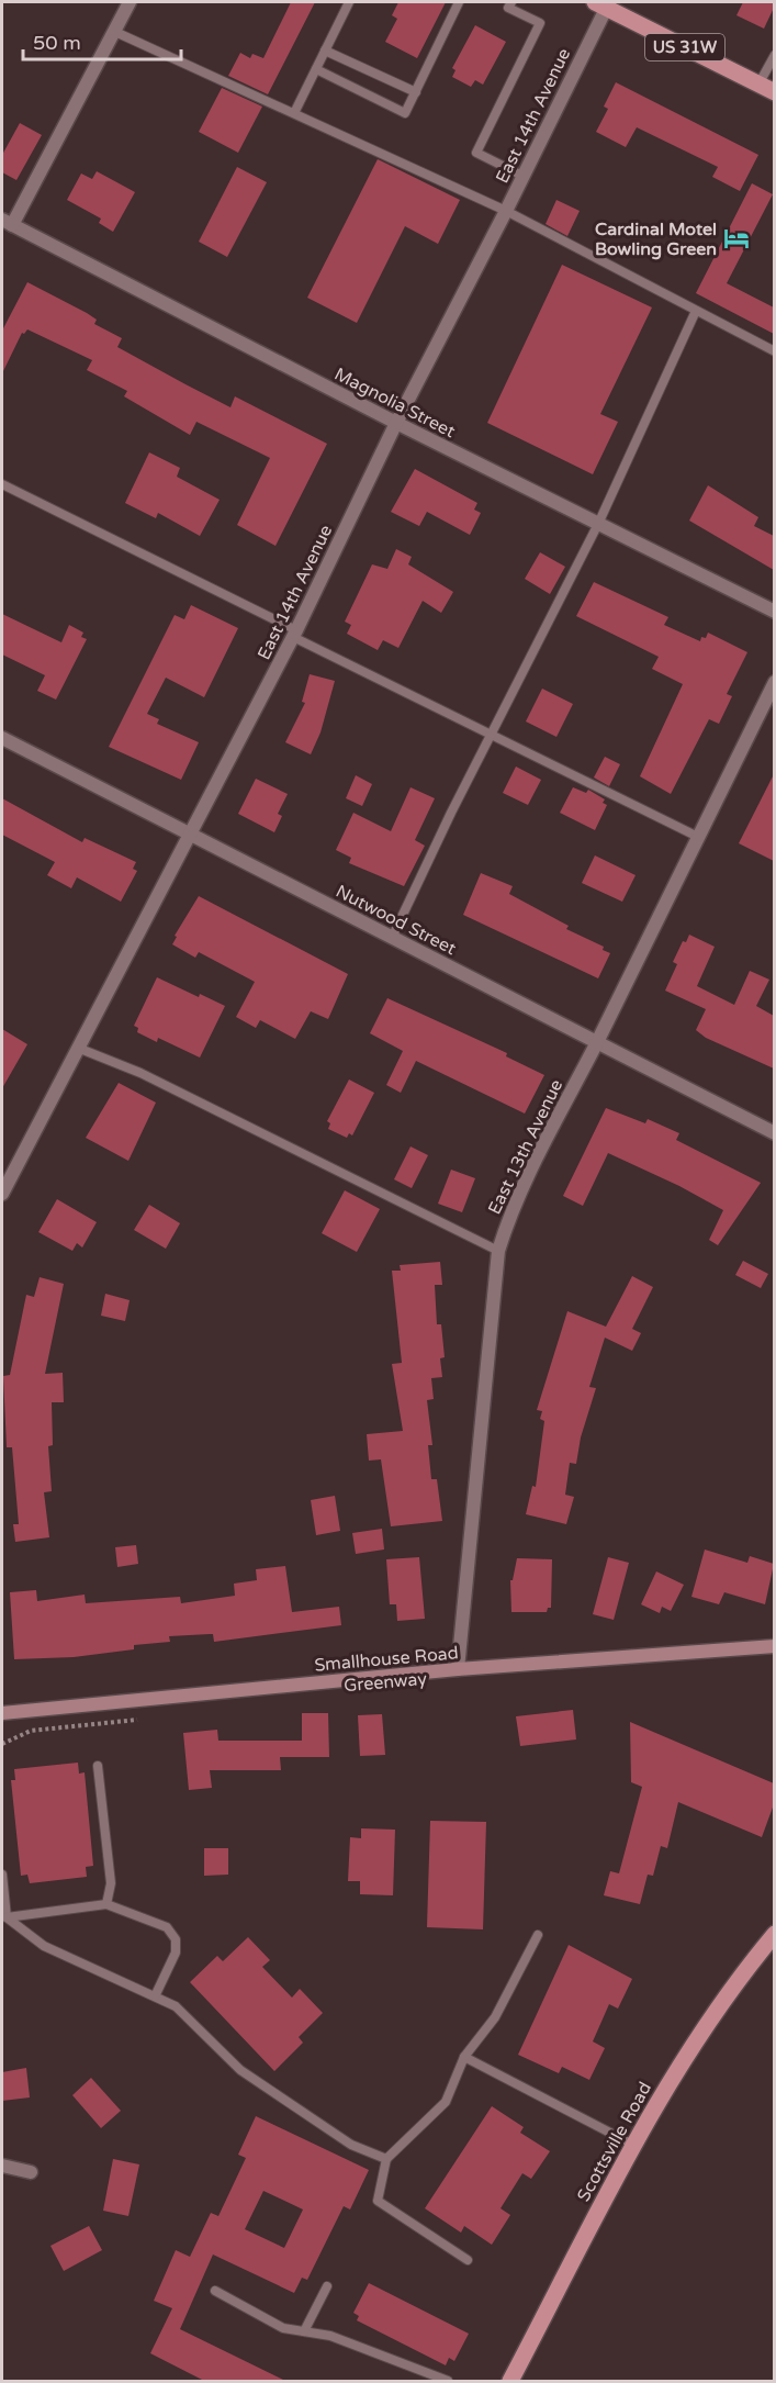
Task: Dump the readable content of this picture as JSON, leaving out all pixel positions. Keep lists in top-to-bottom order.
{
  "streets": {
    "main road": ["US 31W", "Scottsville Road"],
    "street": [
      "East 14th Avenue",
      "Magnolia Street",
      "Nutwood Street",
      "East 13th Avenue",
      "Smallhouse Road"
    ]
  },
  "crossings": [
    ["US 31W", "East 14th Avenue"],
    ["East 14th Avenue", "Magnolia Street"],
    ["East 14th Avenue", "Nutwood Street"],
    ["Nutwood Street", "East 13th Avenue"],
    ["East 13th Avenue", "Smallhouse Road"]
  ],
  "places": {
    "hotel": ["Cardinal Motel Bowling Green"]
  },
  "scale_bar": "50 m"
}
